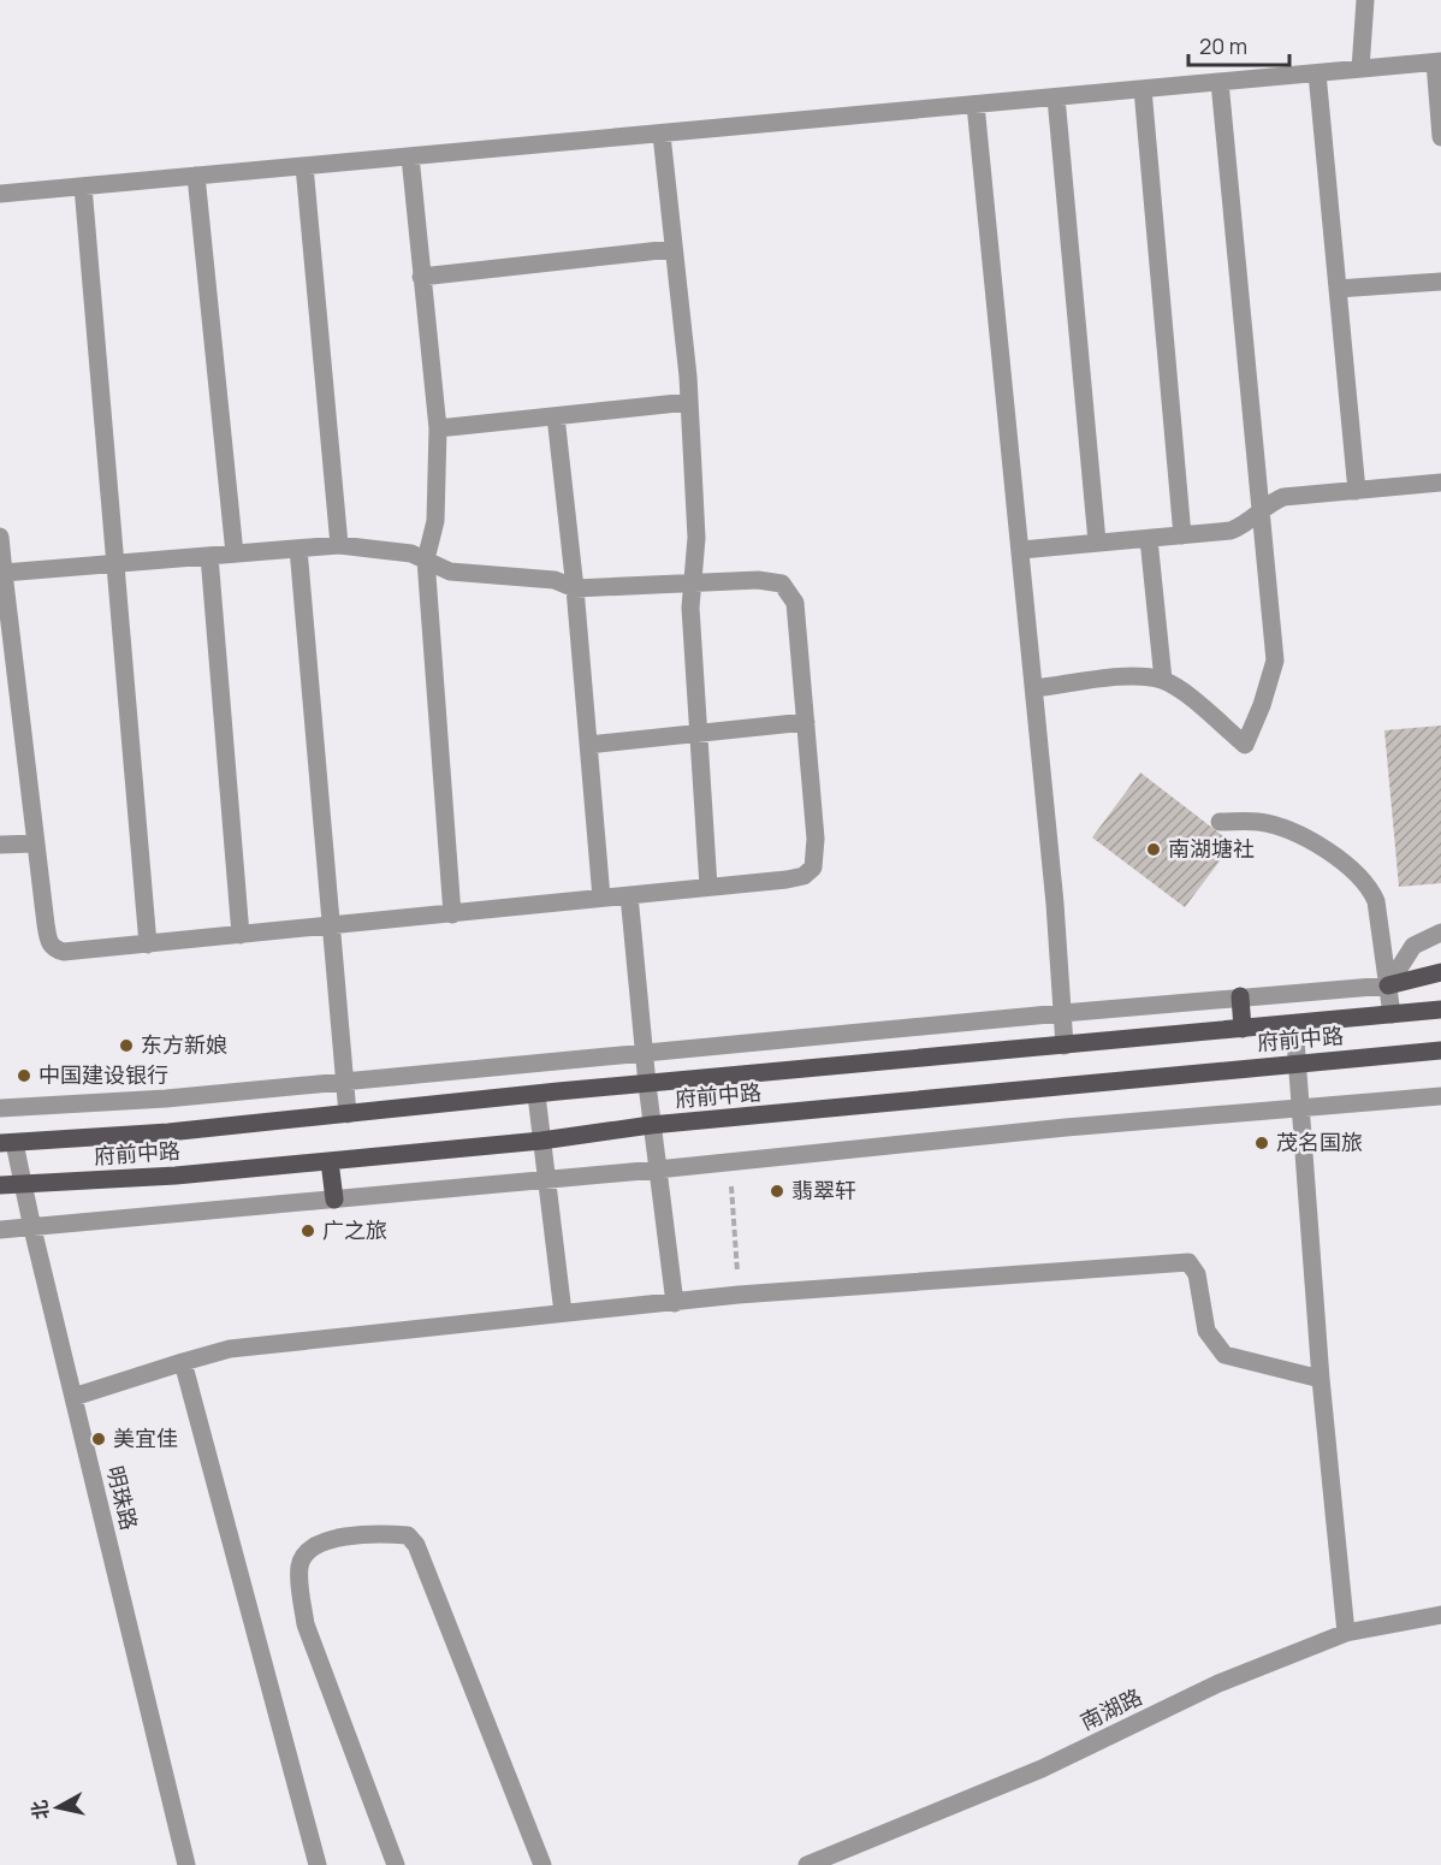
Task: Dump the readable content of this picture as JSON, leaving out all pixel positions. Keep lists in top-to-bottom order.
{
  "streets": {
    "main road": ["府前中路"],
    "street": ["明珠路", "南湖路"]
  },
  "crossings": [
    ["府前中路", "明珠路"]
  ],
  "places": [
    "南湖塘社",
    "东方新娘",
    "中国建设银行",
    "茂名国旅",
    "翡翠轩",
    "广之旅",
    "美宜佳"
  ],
  "scale_bar": "20 m",
  "north": "left"
}
